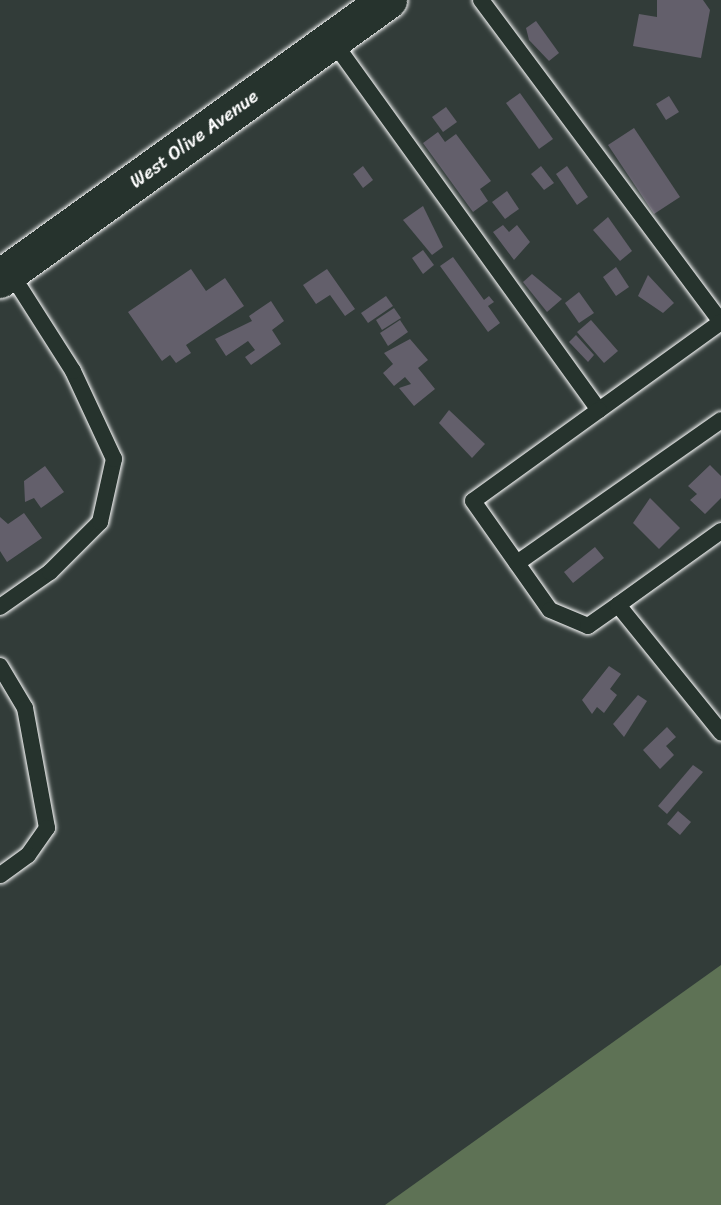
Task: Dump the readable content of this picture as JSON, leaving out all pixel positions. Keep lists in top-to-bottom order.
{
  "streets": {
    "main road": ["West Olive Avenue"]
  }
}
